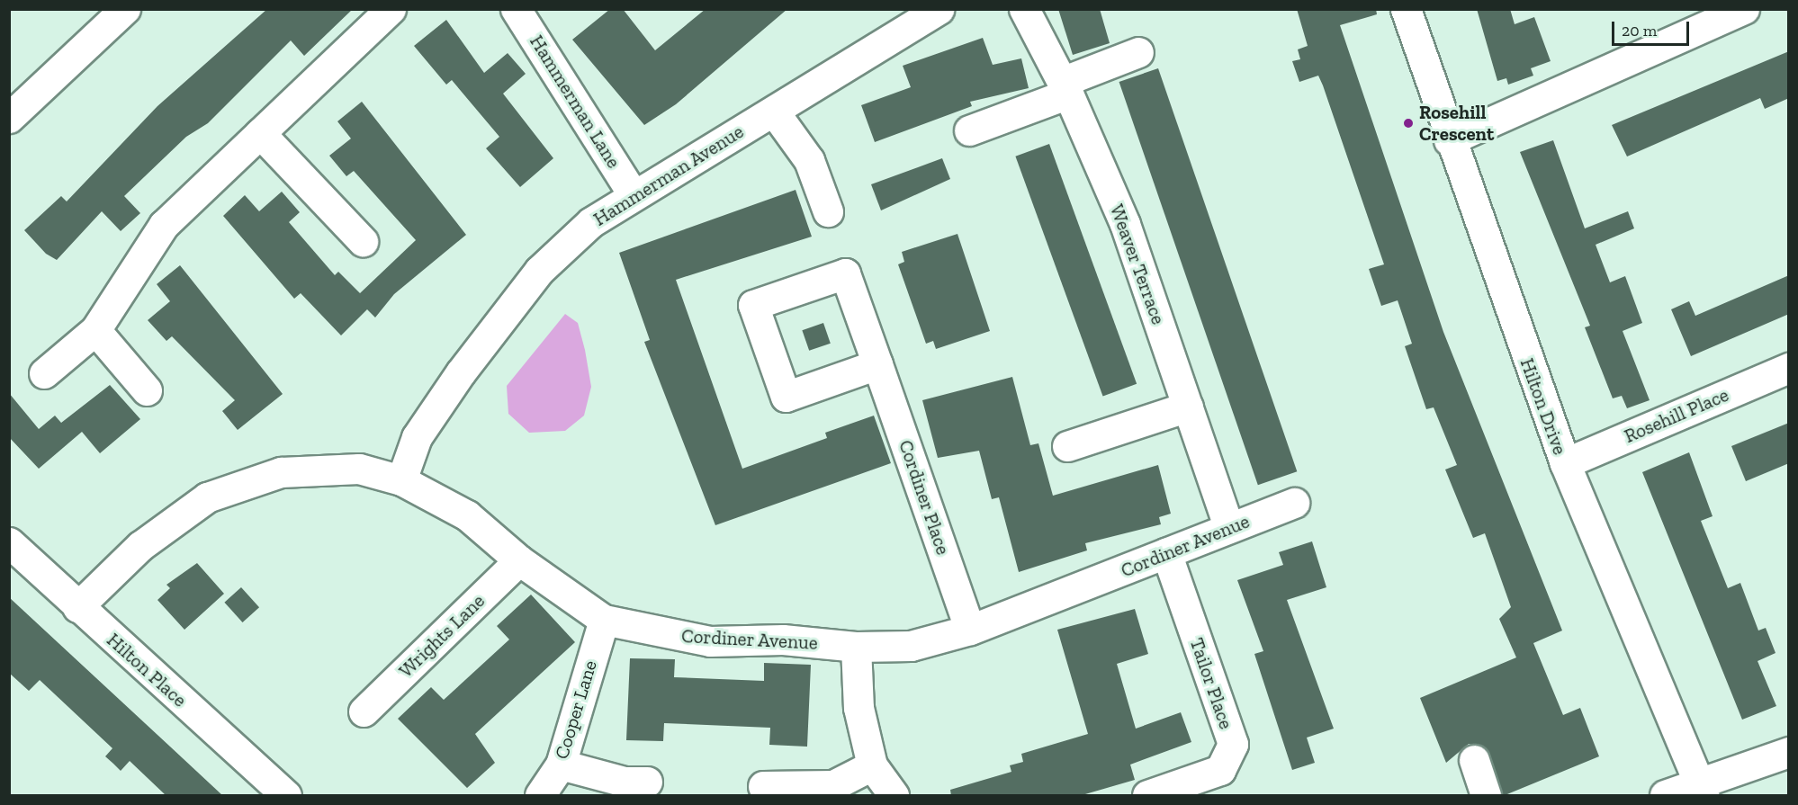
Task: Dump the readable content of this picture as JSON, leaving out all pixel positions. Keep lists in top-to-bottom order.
{
  "streets": {
    "street": [
      "Hammerman Lane",
      "Hammerman Avenue",
      "Weaver Terrace",
      "Hilton Drive",
      "Rosehill Place",
      "Cordiner Place",
      "Cordiner Avenue",
      "Wrights Lane",
      "Hilton Place",
      "Tailor Place",
      "Cooper Lane"
    ]
  },
  "crossings": [
    ["Hammerman Lane", "Hammerman Avenue"],
    ["Hammerman Avenue", "Cordiner Avenue"],
    ["Weaver Terrace", "Cordiner Avenue"],
    ["Hilton Drive", "Rosehill Place"],
    ["Cordiner Place", "Cordiner Avenue"],
    ["Cordiner Avenue", "Wrights Lane"],
    ["Cordiner Avenue", "Hilton Place"],
    ["Cordiner Avenue", "Tailor Place"],
    ["Cordiner Avenue", "Cooper Lane"]
  ],
  "places": ["Rosehill Crescent"],
  "scale_bar": "20 m"
}
